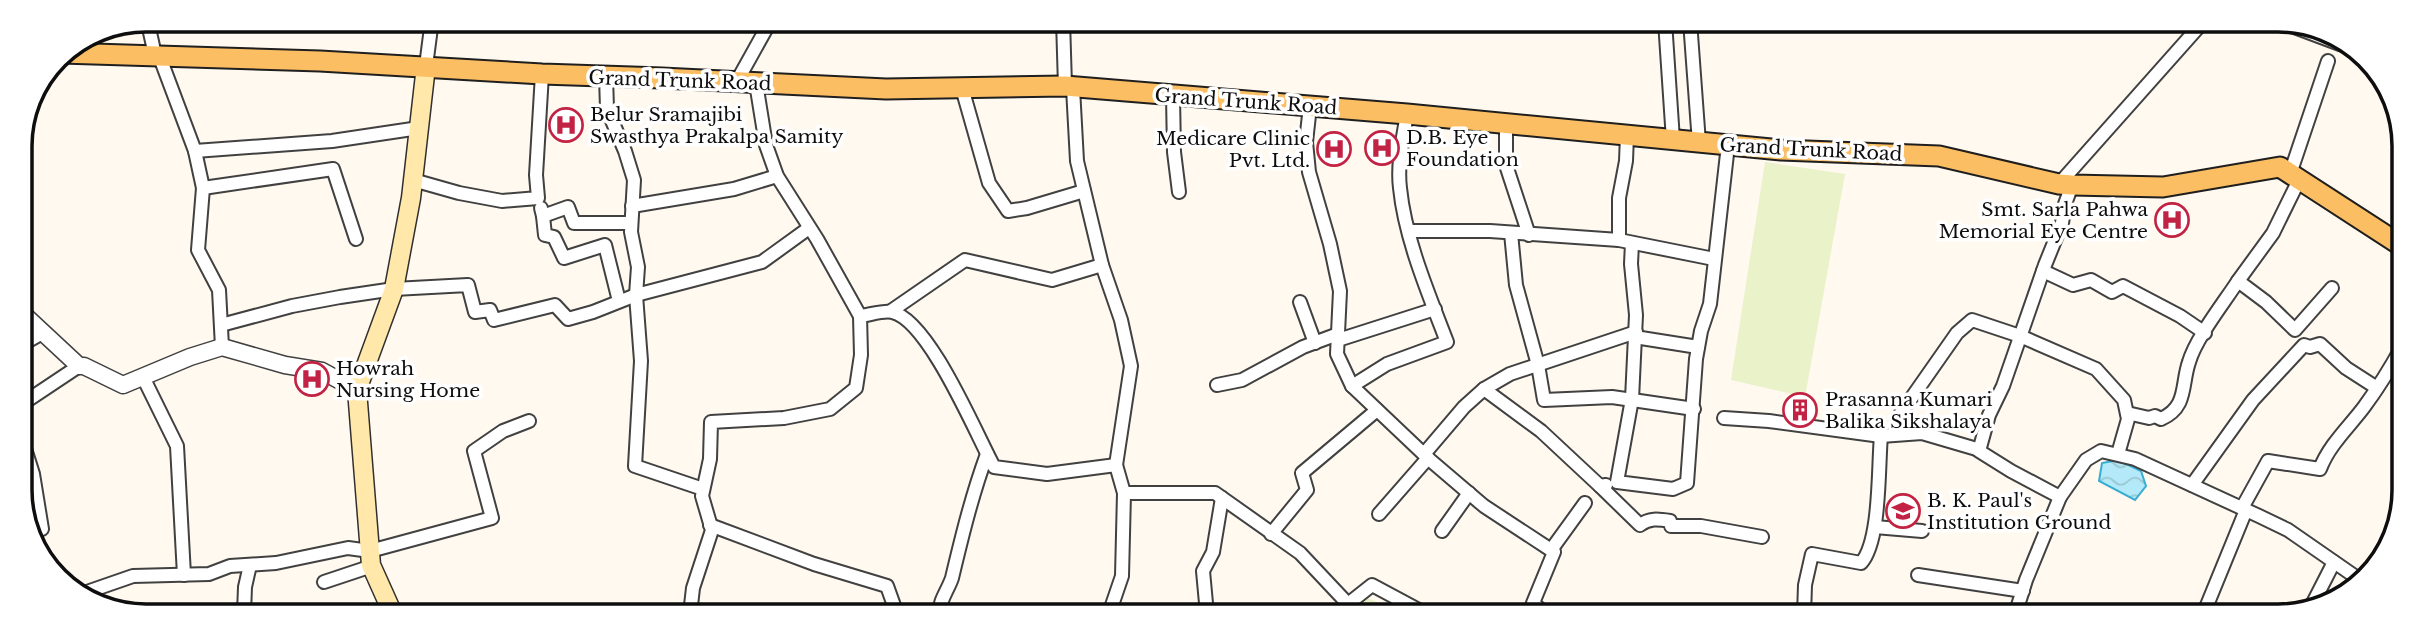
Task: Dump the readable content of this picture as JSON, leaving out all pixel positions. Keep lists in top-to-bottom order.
{
  "streets": {
    "main road": ["Grand Trunk Road"]
  },
  "places": {
    "hospital": [
      "Belur Sramajibi Swasthya Prakalpa Samity",
      "D.B. Eye Foundation",
      "Medicare Clinic Pvt. Ltd.",
      "Smt. Sarla Pahwa Memorial Eye Centre",
      "Howrah Nursing Home"
    ],
    "building": ["Prasanna Kumari Balika Sikshalaya"],
    "school or university": ["B. K. Paul's Institution Ground"]
  }
}
